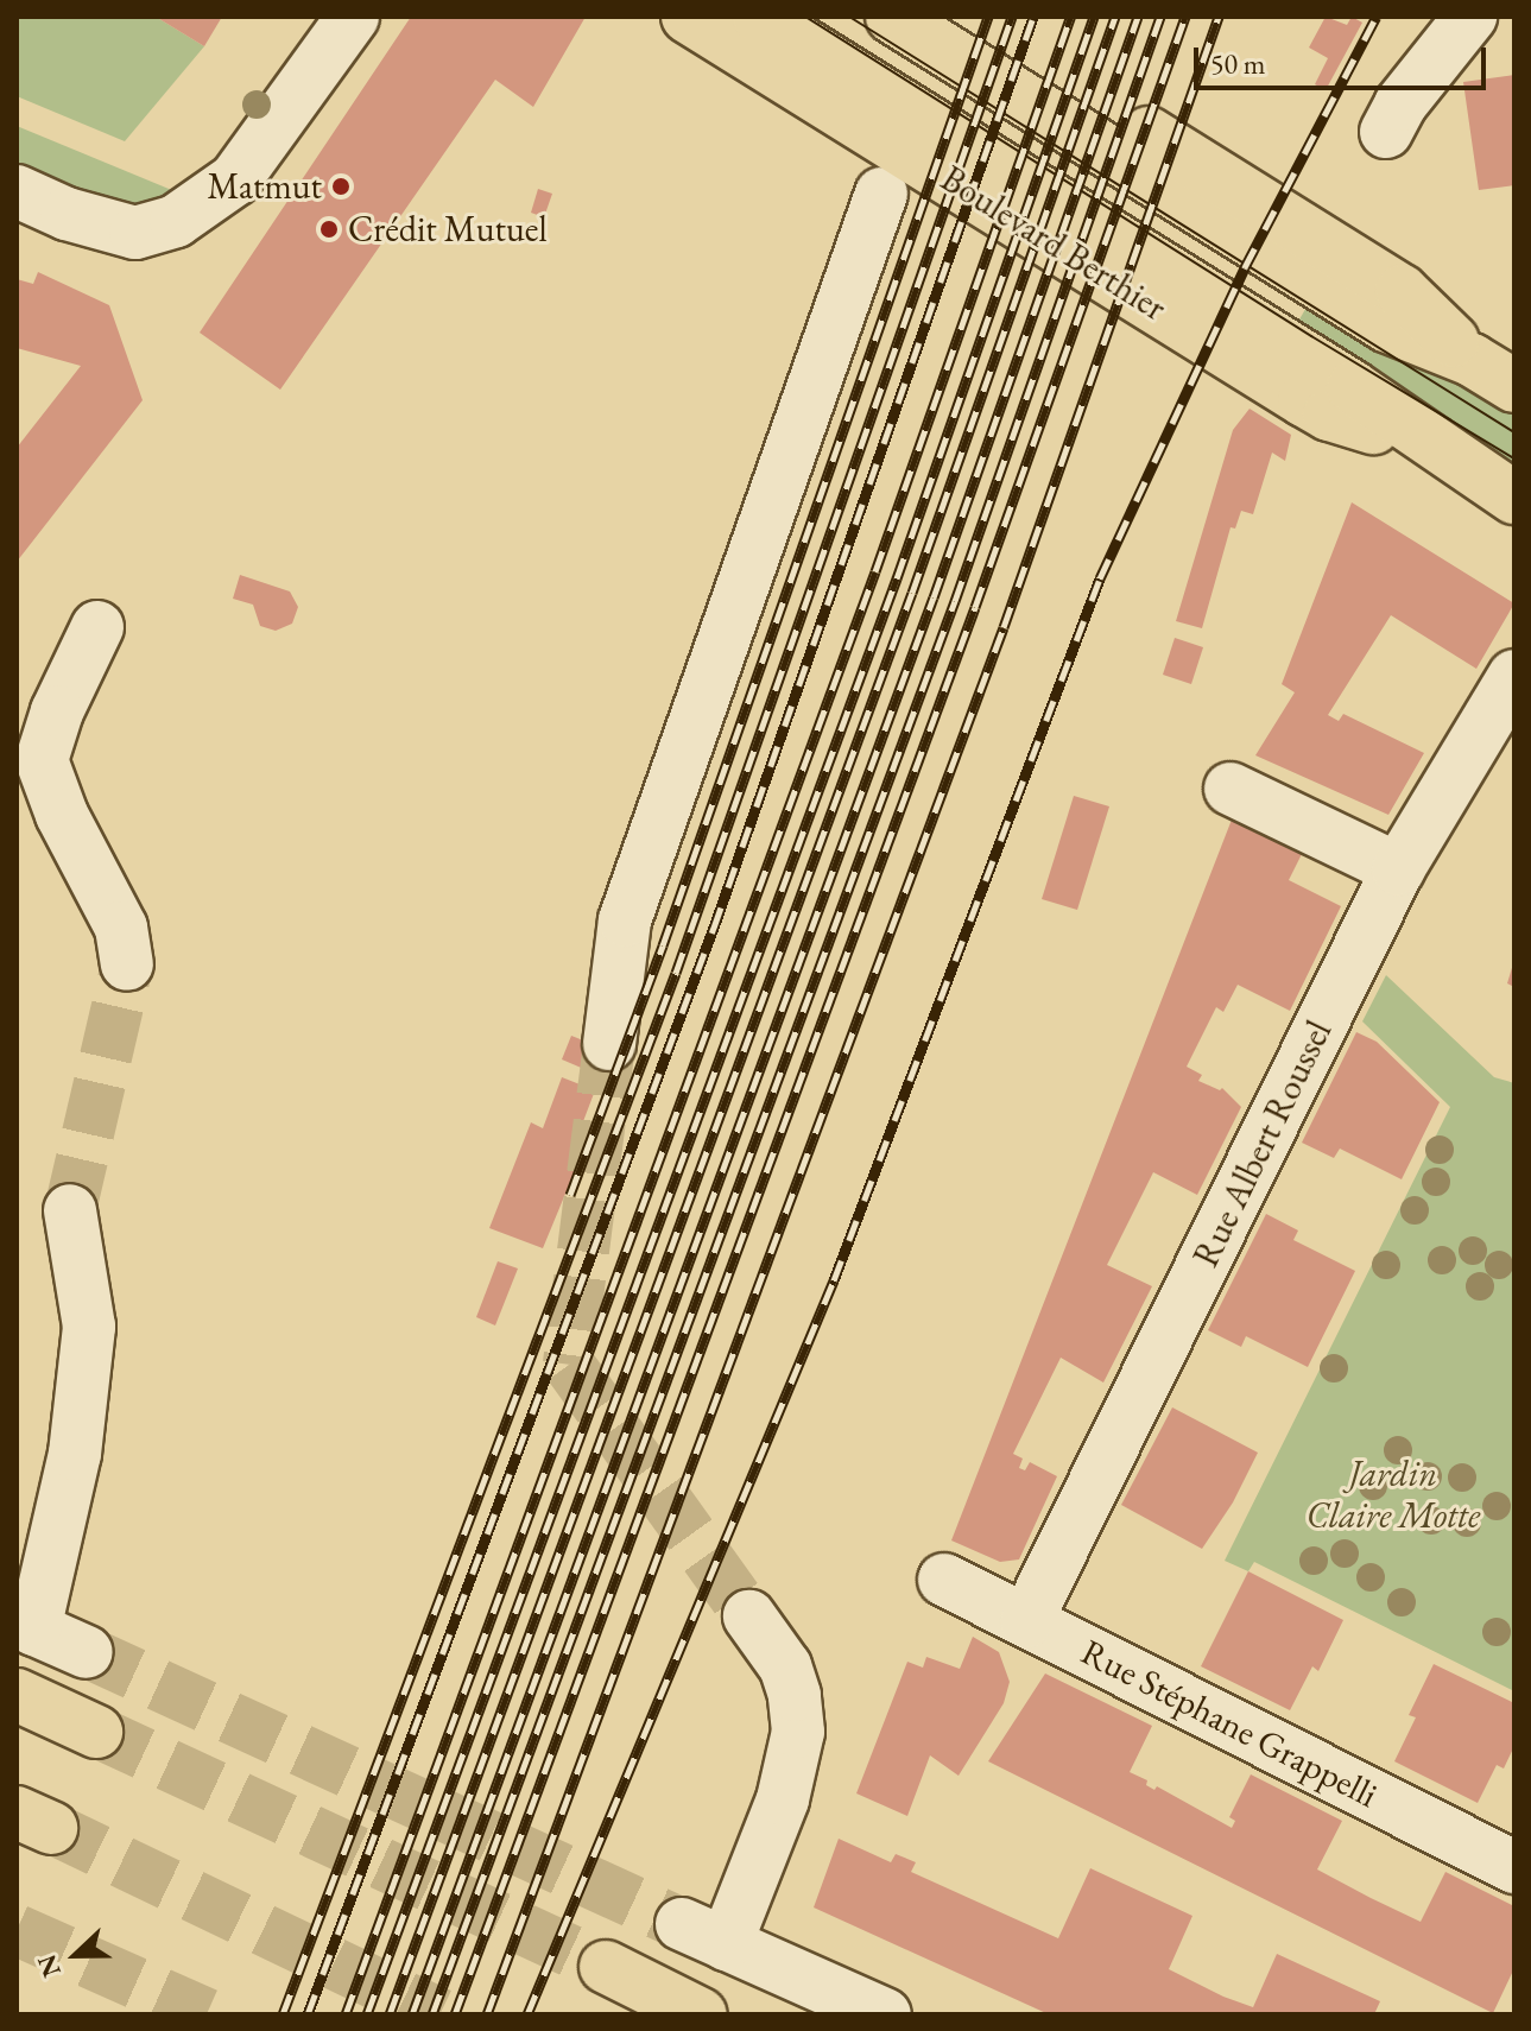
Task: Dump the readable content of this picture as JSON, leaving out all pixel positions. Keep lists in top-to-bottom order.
{
  "streets": {
    "main road": ["Boulevard Berthier"],
    "street": ["Rue Albert Roussel", "Rue Stéphane Grappelli"]
  },
  "crossings": [
    ["Rue Albert Roussel", "Rue Stéphane Grappelli"]
  ],
  "parks": ["Jardin Claire Motte"],
  "places": ["Matmut", "Crédit Mutuel"],
  "scale_bar": "50 m",
  "north": "left"
}
